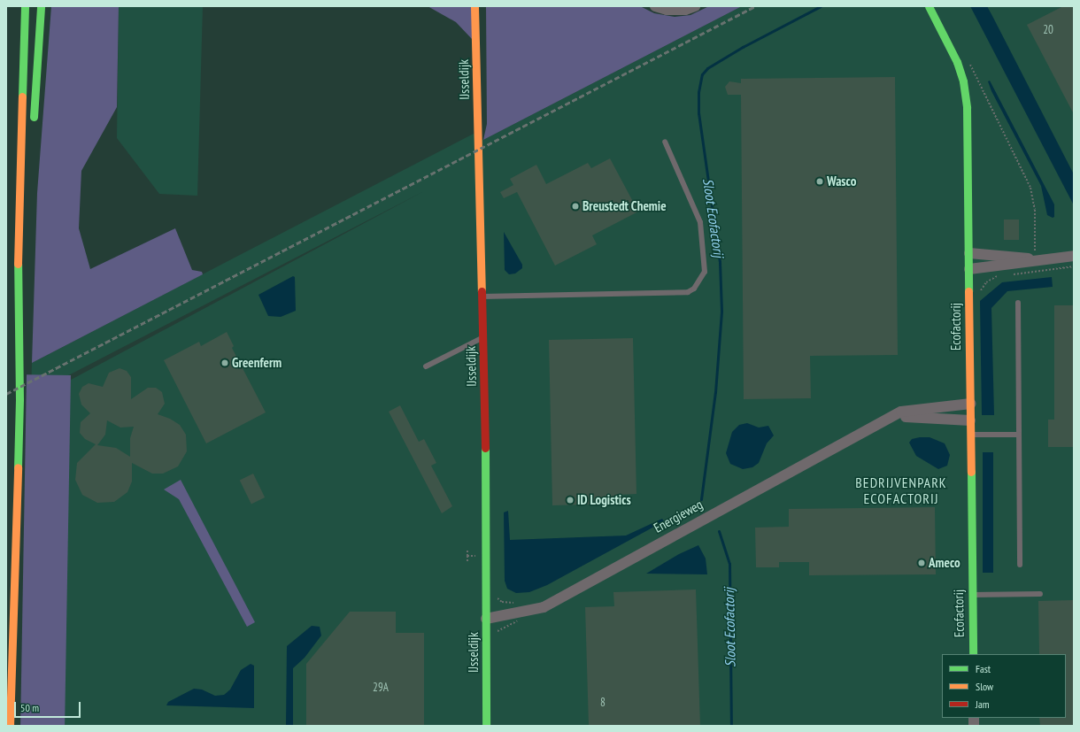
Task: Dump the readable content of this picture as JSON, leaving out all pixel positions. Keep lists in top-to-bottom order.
{
  "streets": {
    "main road": ["IJsseldijk", "Ecofactorij"],
    "street": ["Energieweg"]
  },
  "crossings": [
    ["IJsseldijk", "Energieweg"],
    ["Ecofactorij", "Energieweg"]
  ],
  "districts": ["BEDRIJVENPARK ECOFACTORIJ"],
  "water": ["Sloot Ecofactorij"],
  "places": [
    "Wasco",
    "Breustedt Chemie",
    "Greenferm",
    "ID Logistics",
    "Ameco"
  ],
  "house_numbers": ["20", "29A", "8"],
  "legend": ["Fast", "Slow", "Jam"],
  "scale_bar": "50 m"
}
